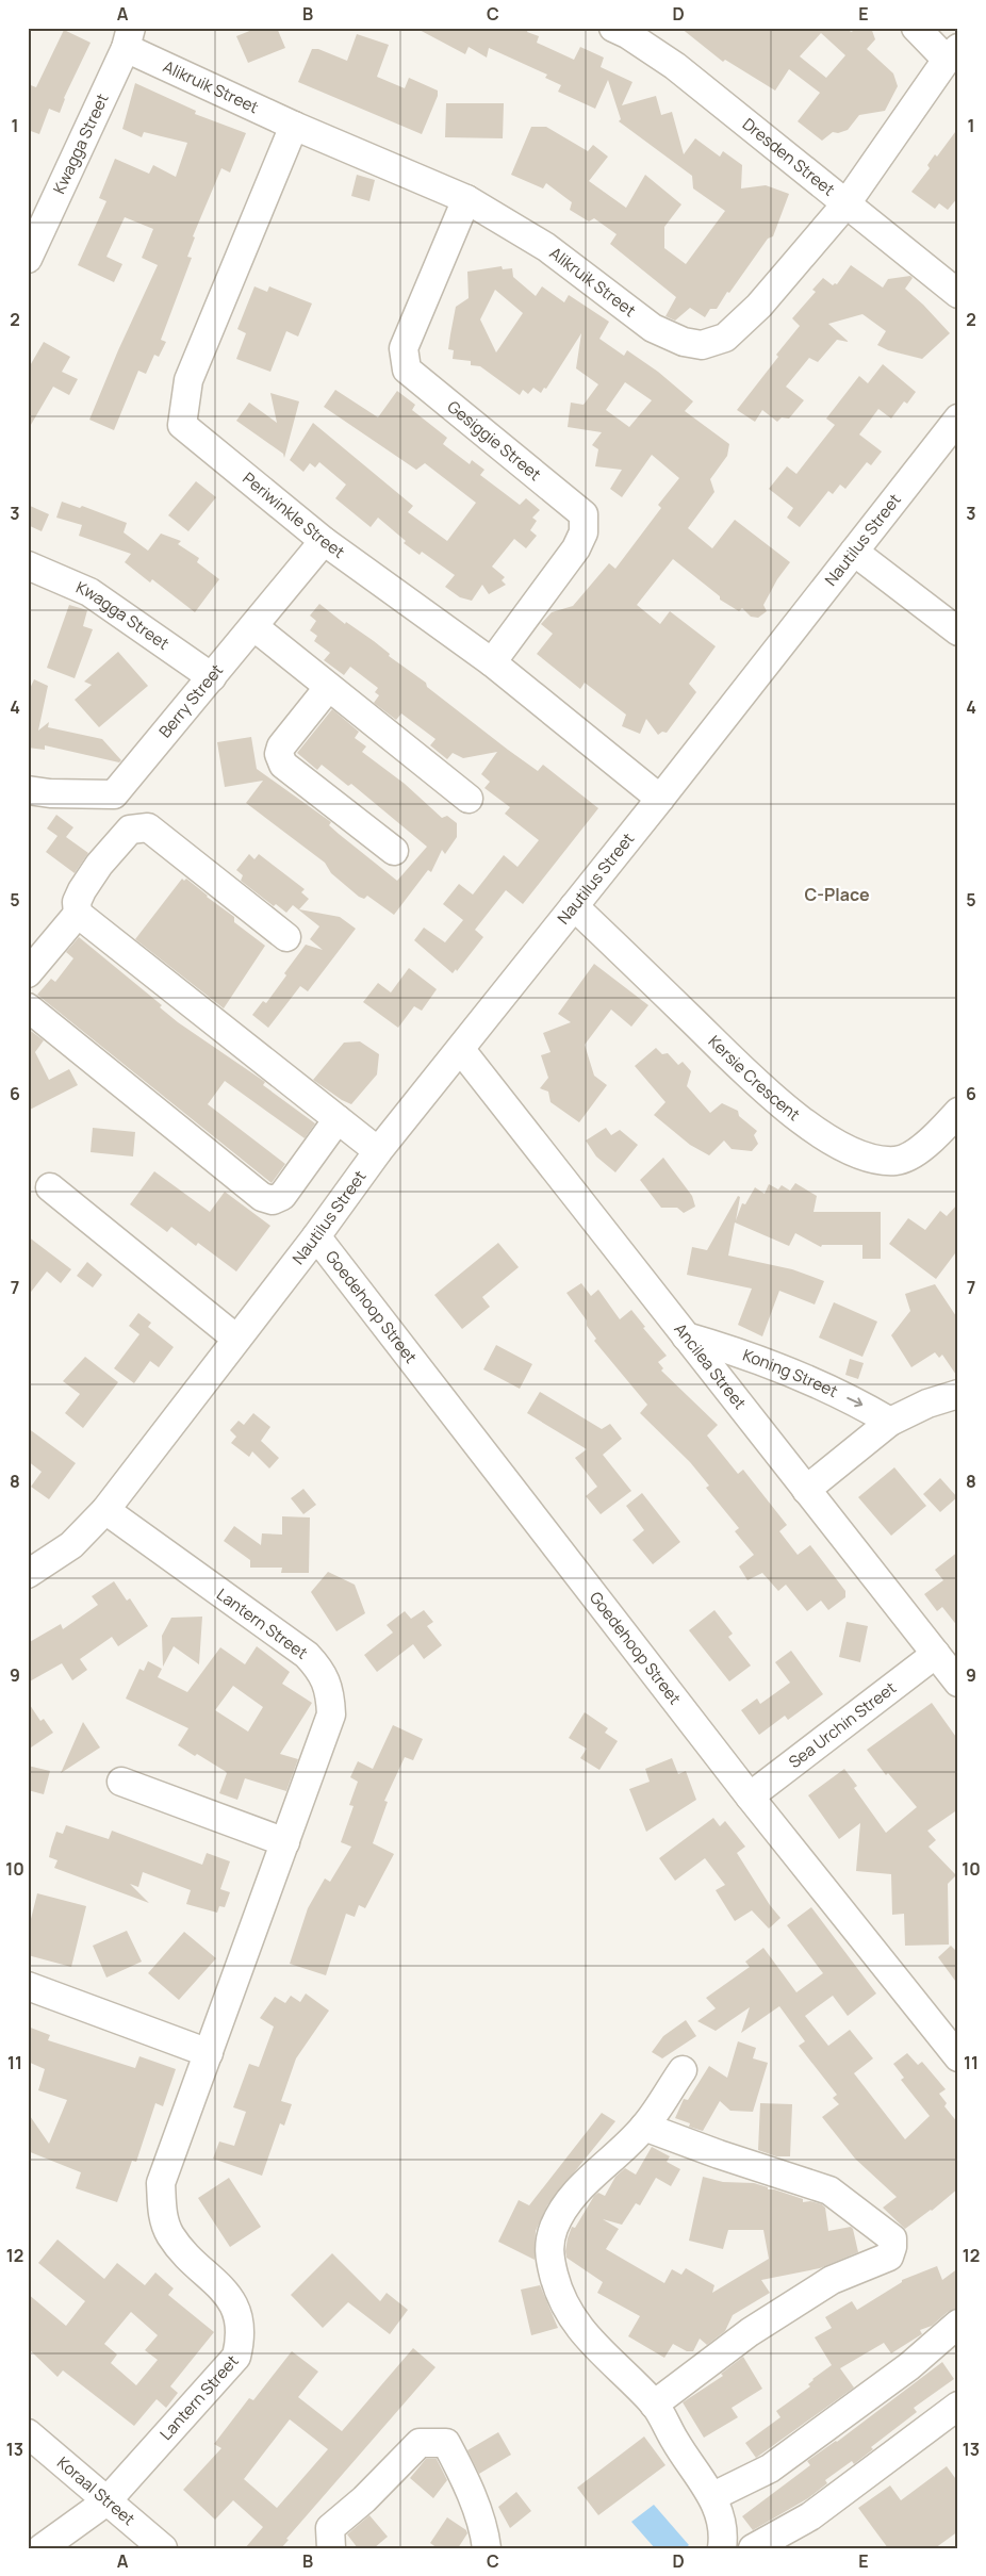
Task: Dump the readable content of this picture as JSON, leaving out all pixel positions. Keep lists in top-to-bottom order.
{
  "streets": {
    "street": [
      "Alikruik Street",
      "Kwagga Street",
      "Dresden Street",
      "Gesiggie Street",
      "Periwinkle Street",
      "Nautilus Street",
      "Berry Street",
      "Kersie Crescent",
      "Goedehoop Street",
      "Ancilea Street",
      "Koning Street",
      "Lantern Street",
      "Sea Urchin Street",
      "Koraal Street"
    ]
  },
  "crossings": [
    ["Alikruik Street", "Kwagga Street"],
    ["Alikruik Street", "Dresden Street"],
    ["Alikruik Street", "Gesiggie Street"],
    ["Alikruik Street", "Periwinkle Street"],
    ["Kwagga Street", "Berry Street"],
    ["Gesiggie Street", "Periwinkle Street"],
    ["Periwinkle Street", "Nautilus Street"],
    ["Periwinkle Street", "Berry Street"],
    ["Nautilus Street", "Kersie Crescent"],
    ["Nautilus Street", "Goedehoop Street"],
    ["Nautilus Street", "Ancilea Street"],
    ["Nautilus Street", "Lantern Street"],
    ["Goedehoop Street", "Sea Urchin Street"],
    ["Ancilea Street", "Koning Street"],
    ["Ancilea Street", "Sea Urchin Street"],
    ["Lantern Street", "Koraal Street"]
  ],
  "one_way": ["Koning Street"],
  "districts": ["C-Place"],
  "grid": {
    "columns": [
      "A",
      "B",
      "C",
      "D",
      "E"
    ],
    "rows": [
      "1",
      "2",
      "3",
      "4",
      "5",
      "6",
      "7",
      "8",
      "9",
      "10",
      "11",
      "12",
      "13"
    ]
  }
}
